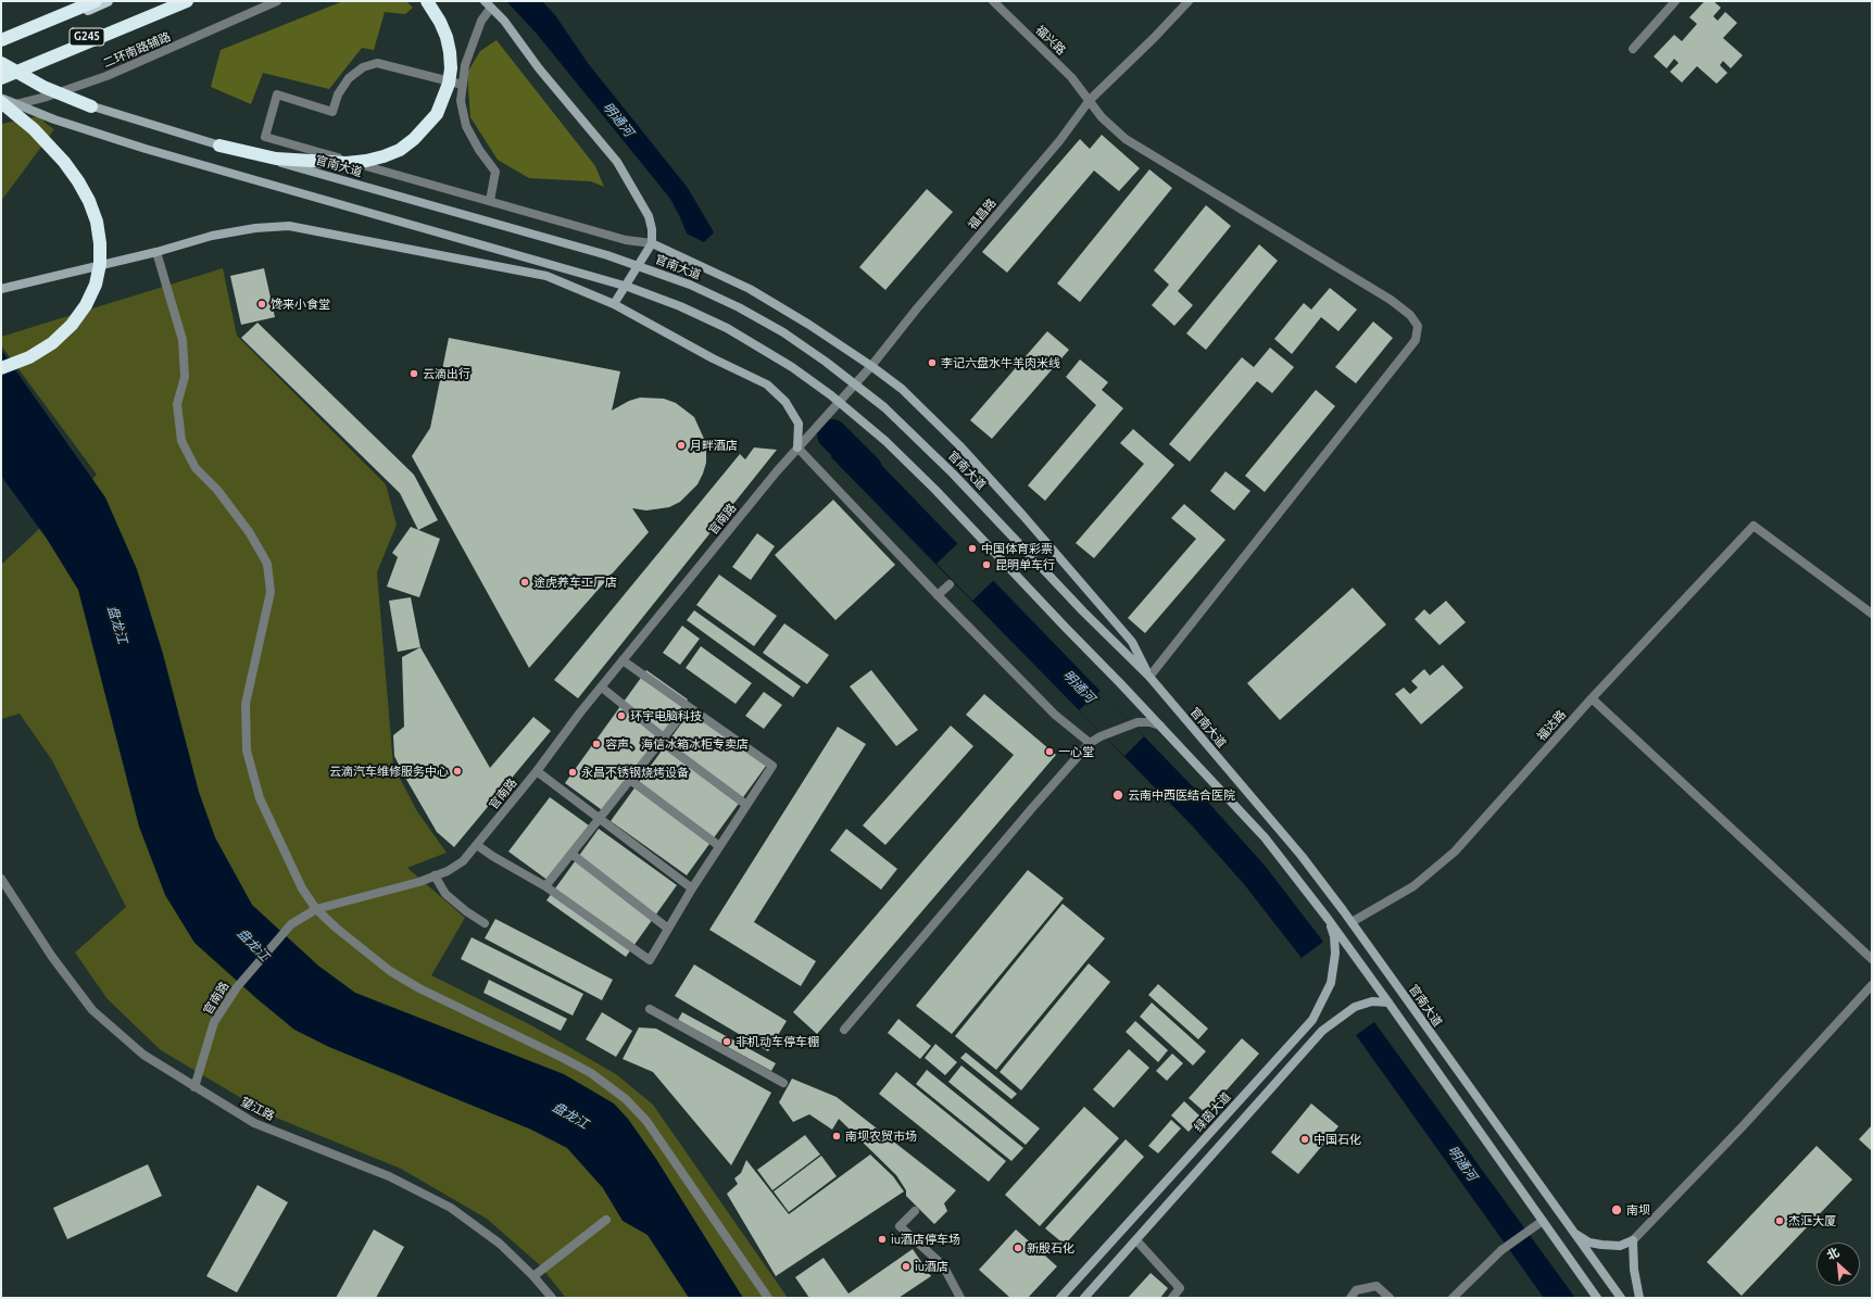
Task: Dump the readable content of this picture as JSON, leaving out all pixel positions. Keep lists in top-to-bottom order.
{
  "streets": {
    "main road": ["G245", "官南大道", "绿茵大道"],
    "street": [
      "福兴路",
      "二环南路辅路",
      "福昌路",
      "官南路",
      "福达路",
      "望江路"
    ]
  },
  "crossings": [
    ["G245", "官南大道"],
    ["福兴路", "官南大道"],
    ["福兴路", "福昌路"],
    ["官南大道", "福达路"],
    ["福昌路", "官南路"],
    ["官南路", "望江路"]
  ],
  "water": ["明通河", "盘龙江"],
  "places": [
    "馋来小食堂",
    "李记六盘水牛羊肉米线",
    "云滴出行",
    "月畔酒店",
    "中国体育彩票",
    "昆明单车行",
    "途虎养车工厂店",
    "环宇电脑科技",
    "容声、海信冰箱冰柜专卖店",
    "一心堂",
    "云滴汽车维修服务中心",
    "永昌不锈钢烧烤设备",
    "云南中西医结合医院",
    "非机动车停车棚",
    "南坝农贸市场",
    "中国石化",
    "南坝",
    "杰汇大厦",
    "iu酒店停车场",
    "新殷石化",
    "iu酒店"
  ],
  "north": "top left"
}
